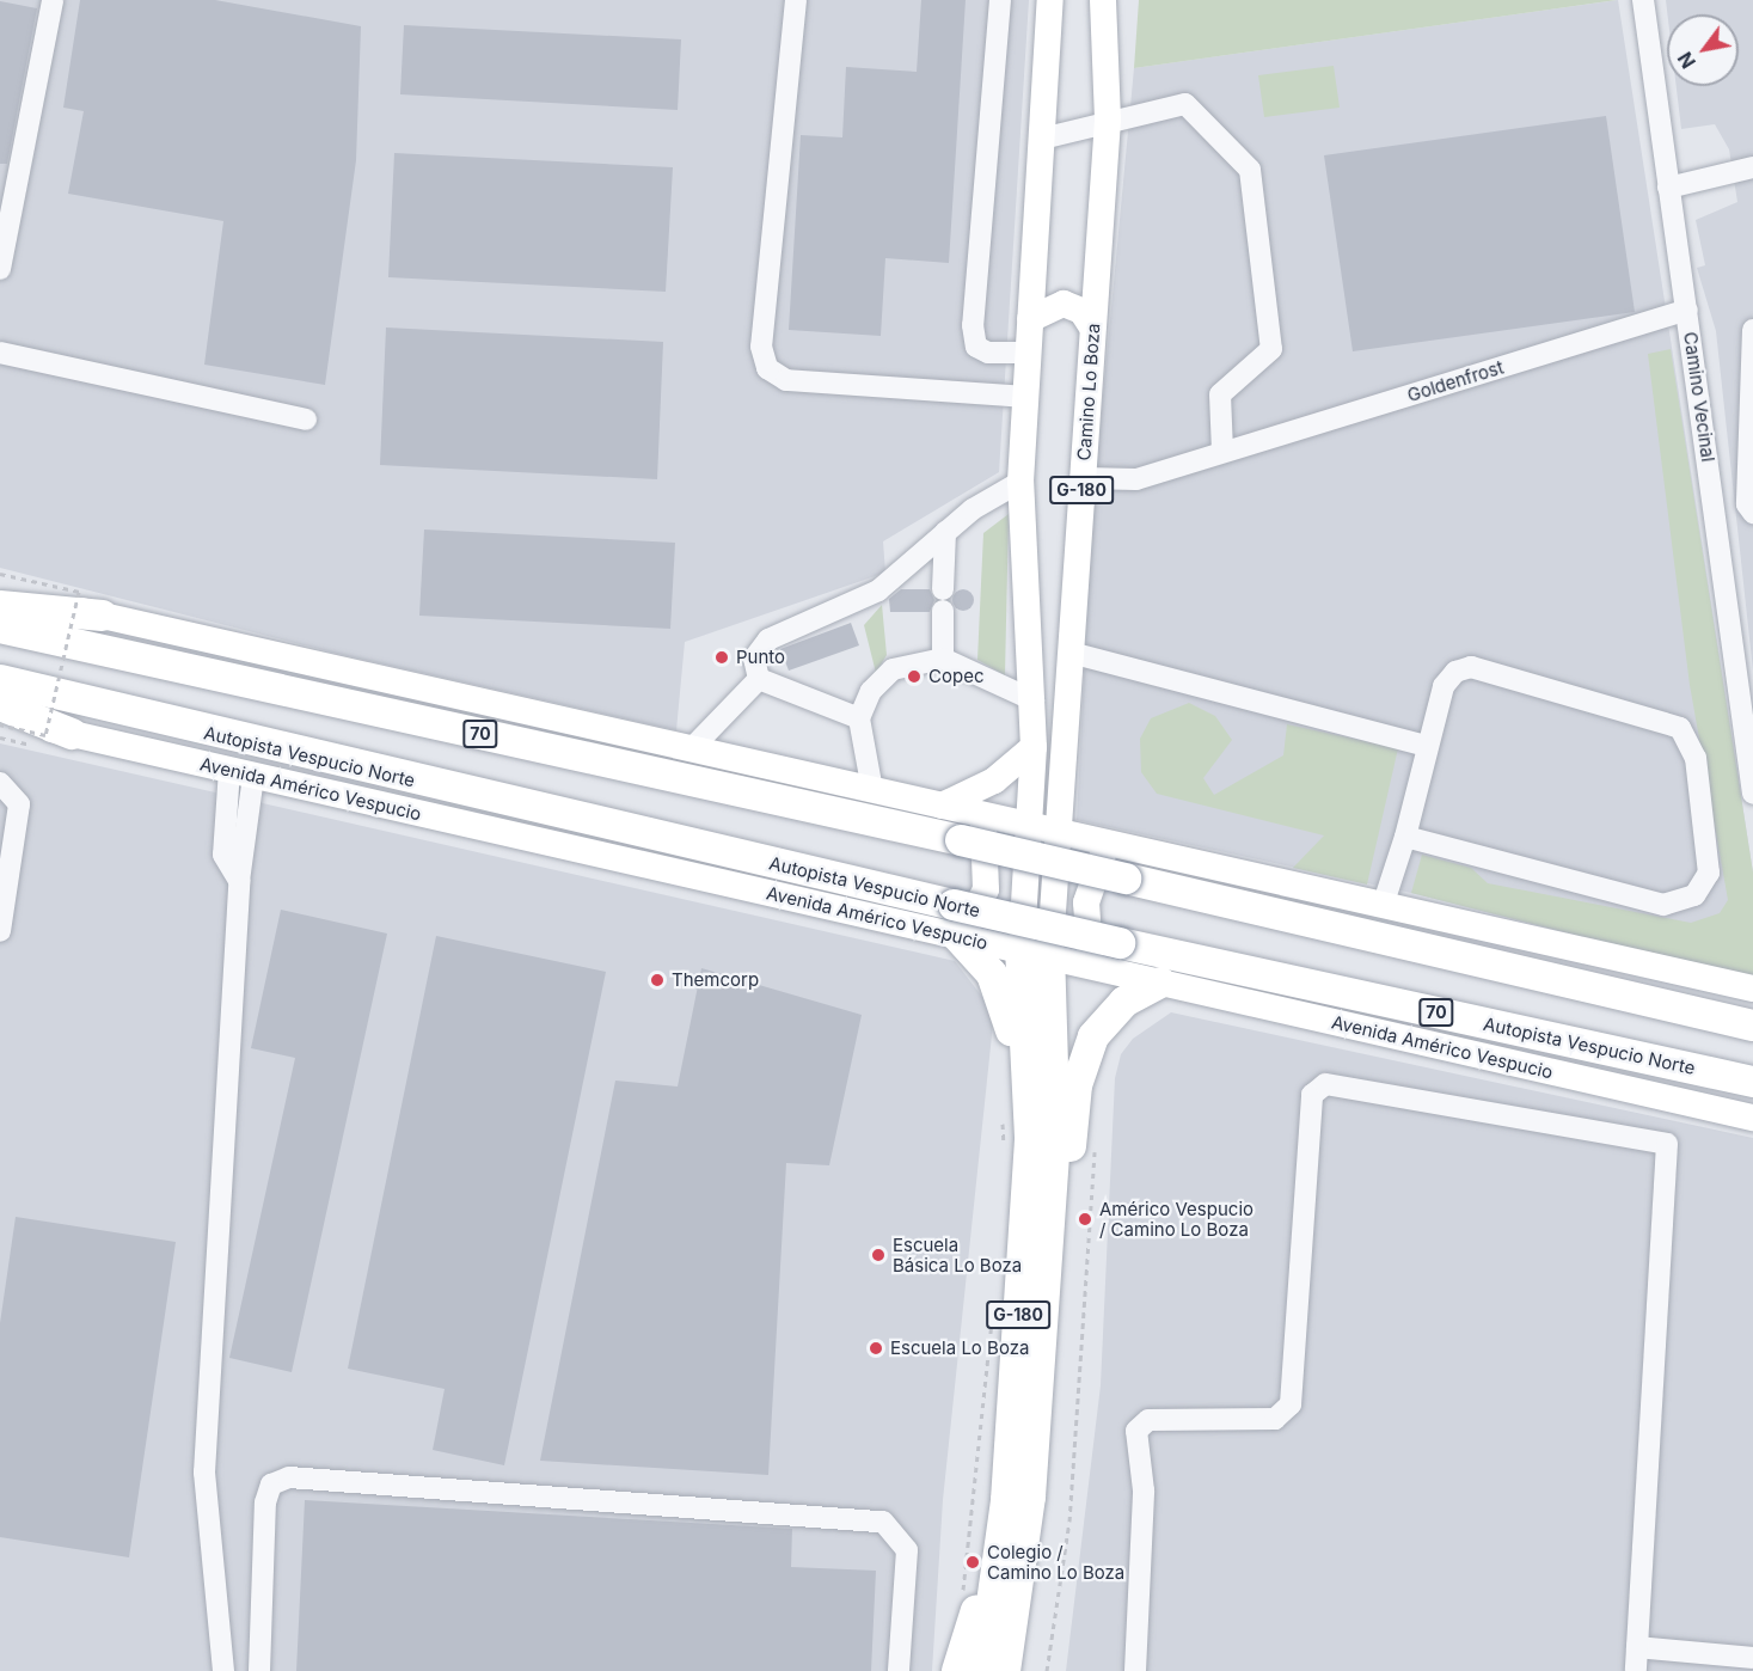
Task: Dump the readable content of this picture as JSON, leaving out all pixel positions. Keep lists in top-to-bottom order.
{
  "streets": {
    "highway": ["G-180", "70", "Autopista Vespucio Norte"],
    "main road": ["Camino Lo Boza", "Avenida Américo Vespucio"],
    "street": ["Goldenfrost", "Camino Vecinal"]
  },
  "crossings": [
    ["Goldenfrost", "Camino Lo Boza"],
    ["Goldenfrost", "Camino Vecinal"],
    ["Camino Lo Boza", "G-180"],
    ["Camino Lo Boza", "Avenida Américo Vespucio"],
    ["G-180", "Avenida Américo Vespucio"]
  ],
  "places": [
    "Punto",
    "Copec",
    "Themcorp",
    "Américo Vespucio / Camino Lo Boza",
    "Escuela Básica Lo Boza",
    "Escuela Lo Boza",
    "Colegio / Camino Lo Boza"
  ],
  "north": "bottom left"
}
